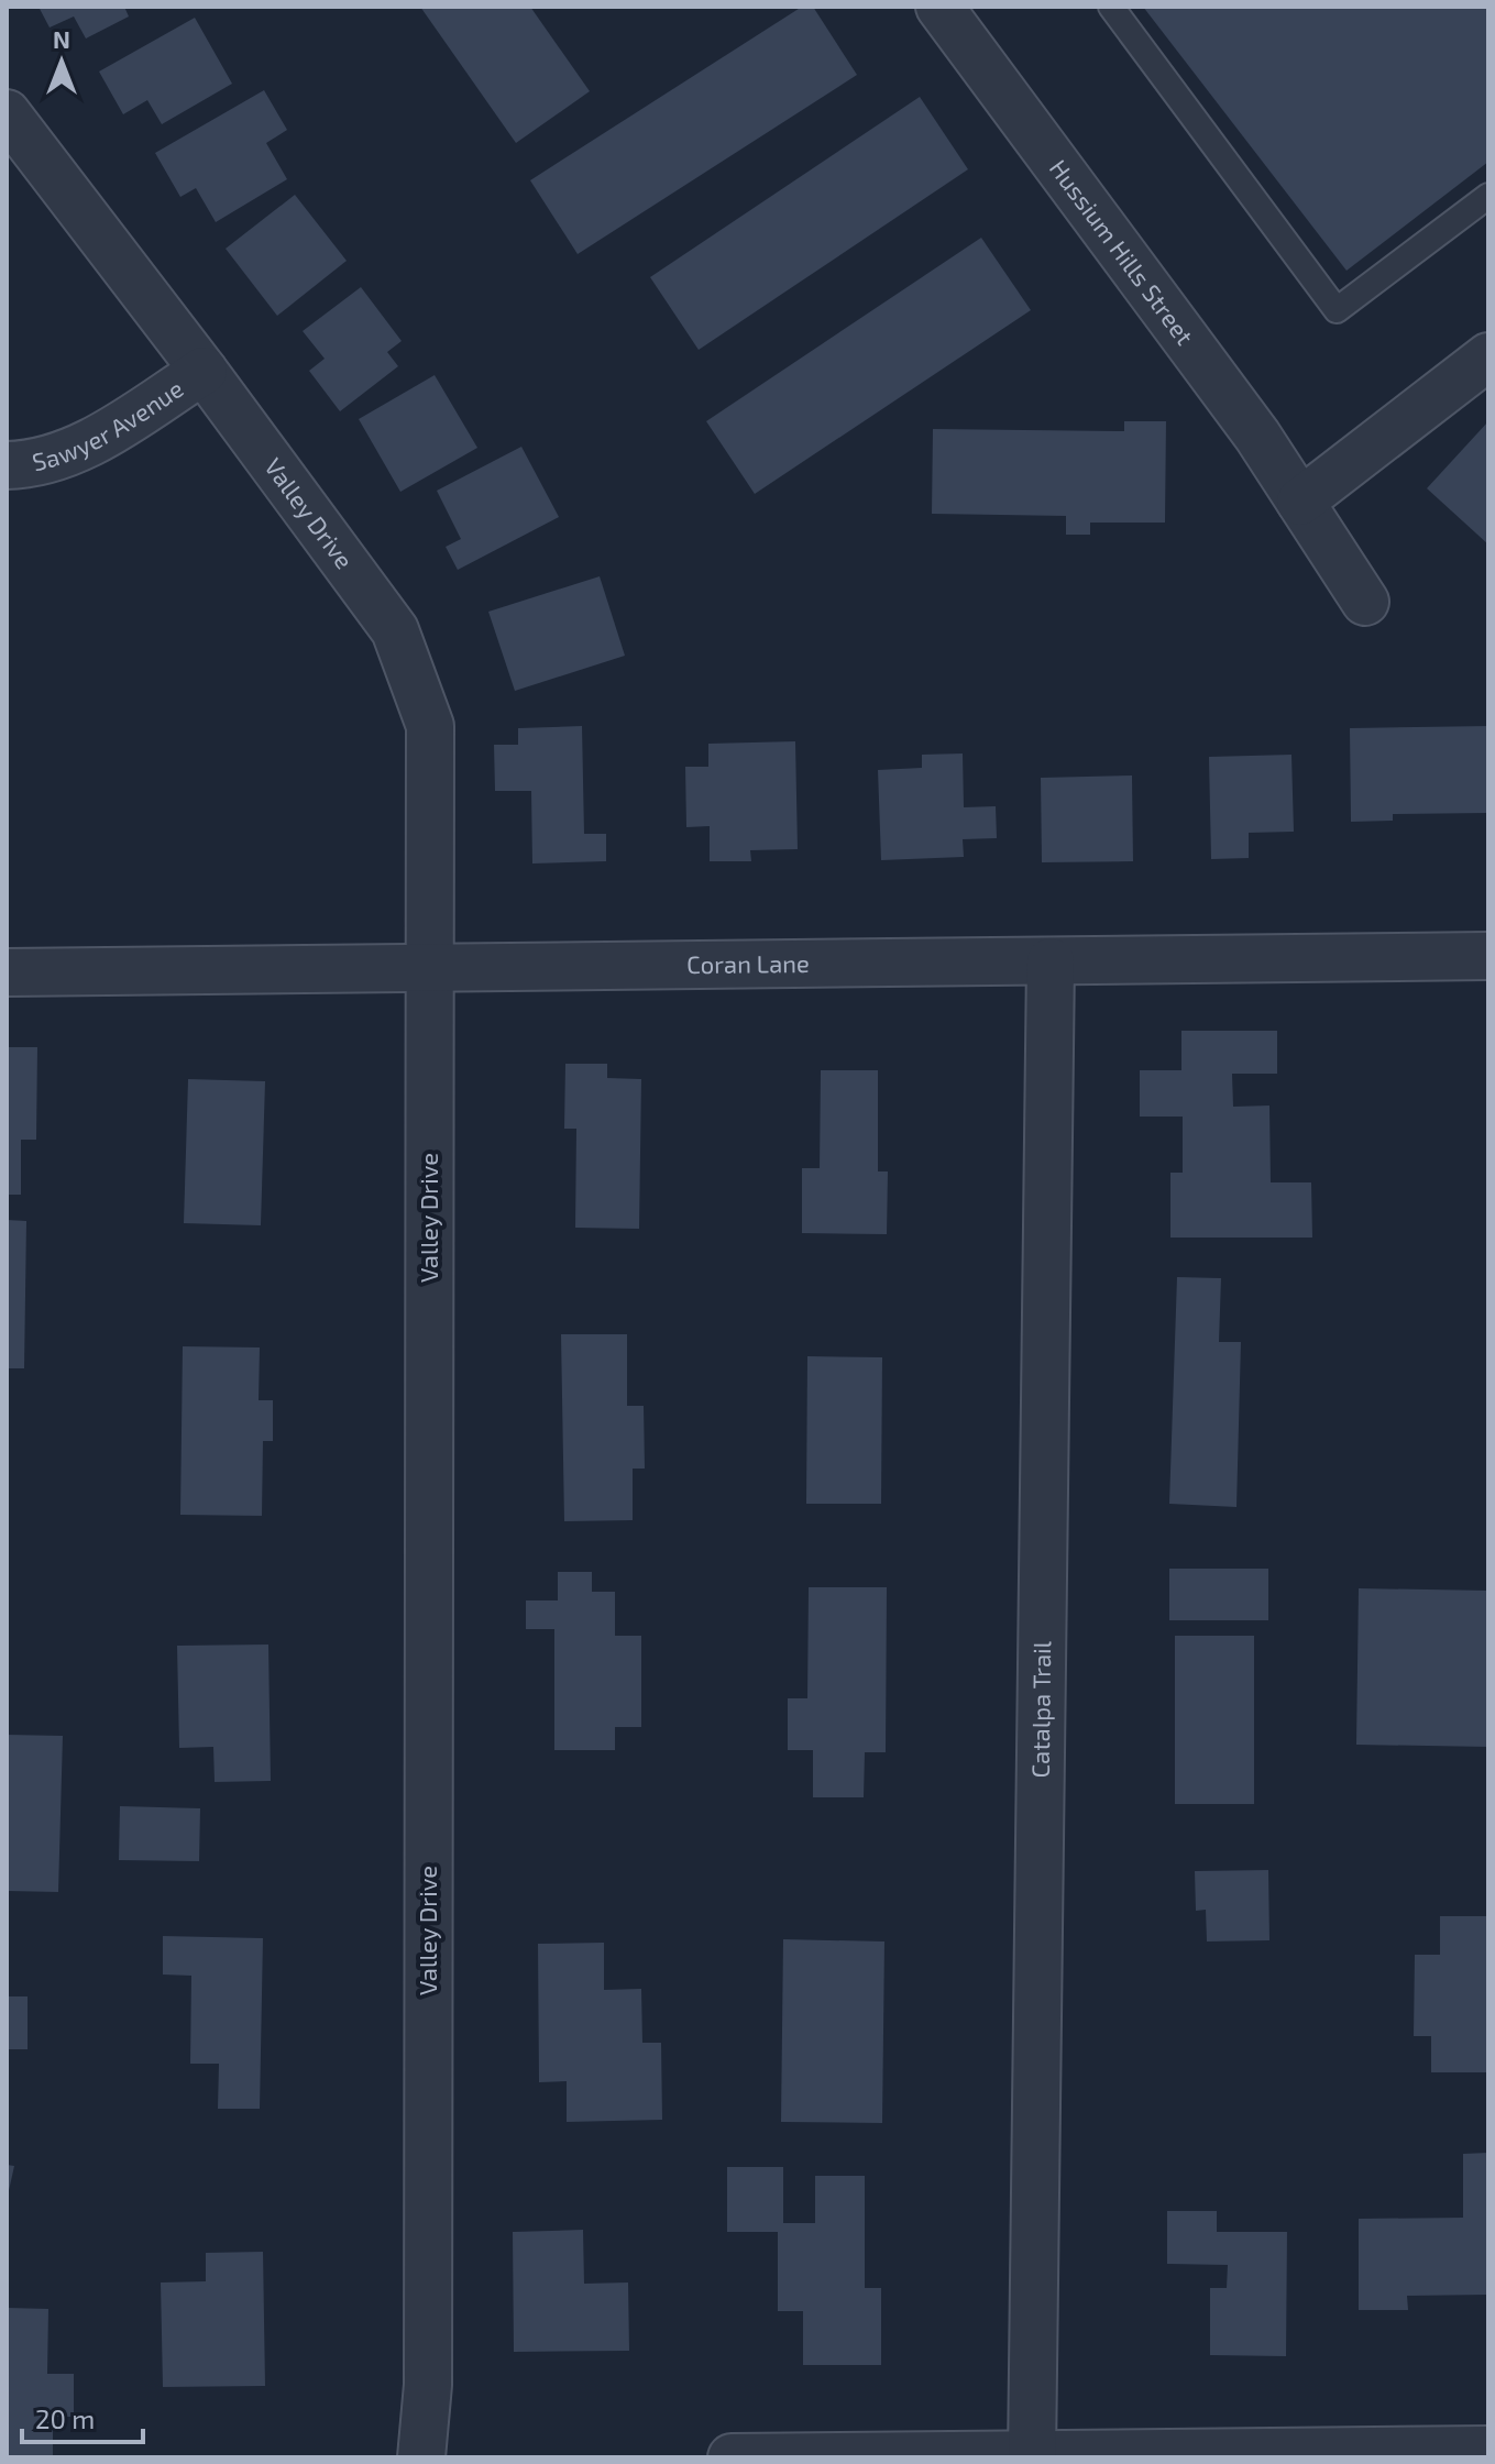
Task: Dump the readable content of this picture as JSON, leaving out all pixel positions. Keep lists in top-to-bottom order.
{
  "streets": {
    "street": [
      "Hussium Hills Street",
      "Sawyer Avenue",
      "Valley Drive",
      "Coran Lane",
      "Catalpa Trail"
    ]
  },
  "crossings": [
    ["Sawyer Avenue", "Valley Drive"],
    ["Valley Drive", "Coran Lane"],
    ["Coran Lane", "Catalpa Trail"]
  ],
  "scale_bar": "20 m",
  "north": "top"
}
